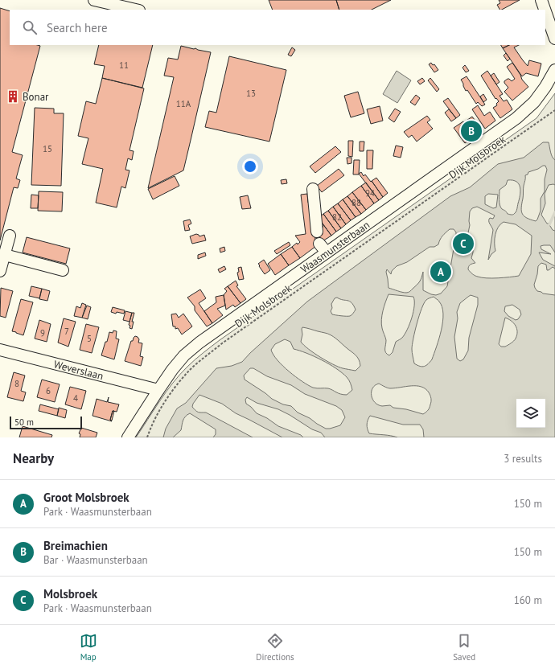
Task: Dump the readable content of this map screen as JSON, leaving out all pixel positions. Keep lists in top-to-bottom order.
{
  "streets": {
    "street": ["Waasmunsterbaan", "Weverslaan"],
    "path": ["Dijk Molsbroek"]
  },
  "crossings": [
    ["Waasmunsterbaan", "Weverslaan"]
  ],
  "places": {
    "building": ["Bonar"]
  },
  "house_numbers": [
    "11",
    "13",
    "11A",
    "15",
    "94",
    "88",
    "82",
    "7",
    "9",
    "5",
    "8",
    "6",
    "4"
  ],
  "scale_bar": "50 m",
  "page": {
    "search": "Search here",
    "pins": ["B", "C", "A"],
    "scale": "50 m",
    "heading": ["Nearby", "3 results"],
    "list": [
      {
        "mark": "A",
        "name": "Groot Molsbroek",
        "note": "Park · Waasmunsterbaan",
        "value": "150 m"
      },
      {
        "mark": "B",
        "name": "Breimachien",
        "note": "Bar · Waasmunsterbaan",
        "value": "150 m"
      },
      {
        "mark": "C",
        "name": "Molsbroek",
        "note": "Park · Waasmunsterbaan",
        "value": "160 m"
      }
    ],
    "nav": ["Map", "Directions", "Saved"]
  }
}
